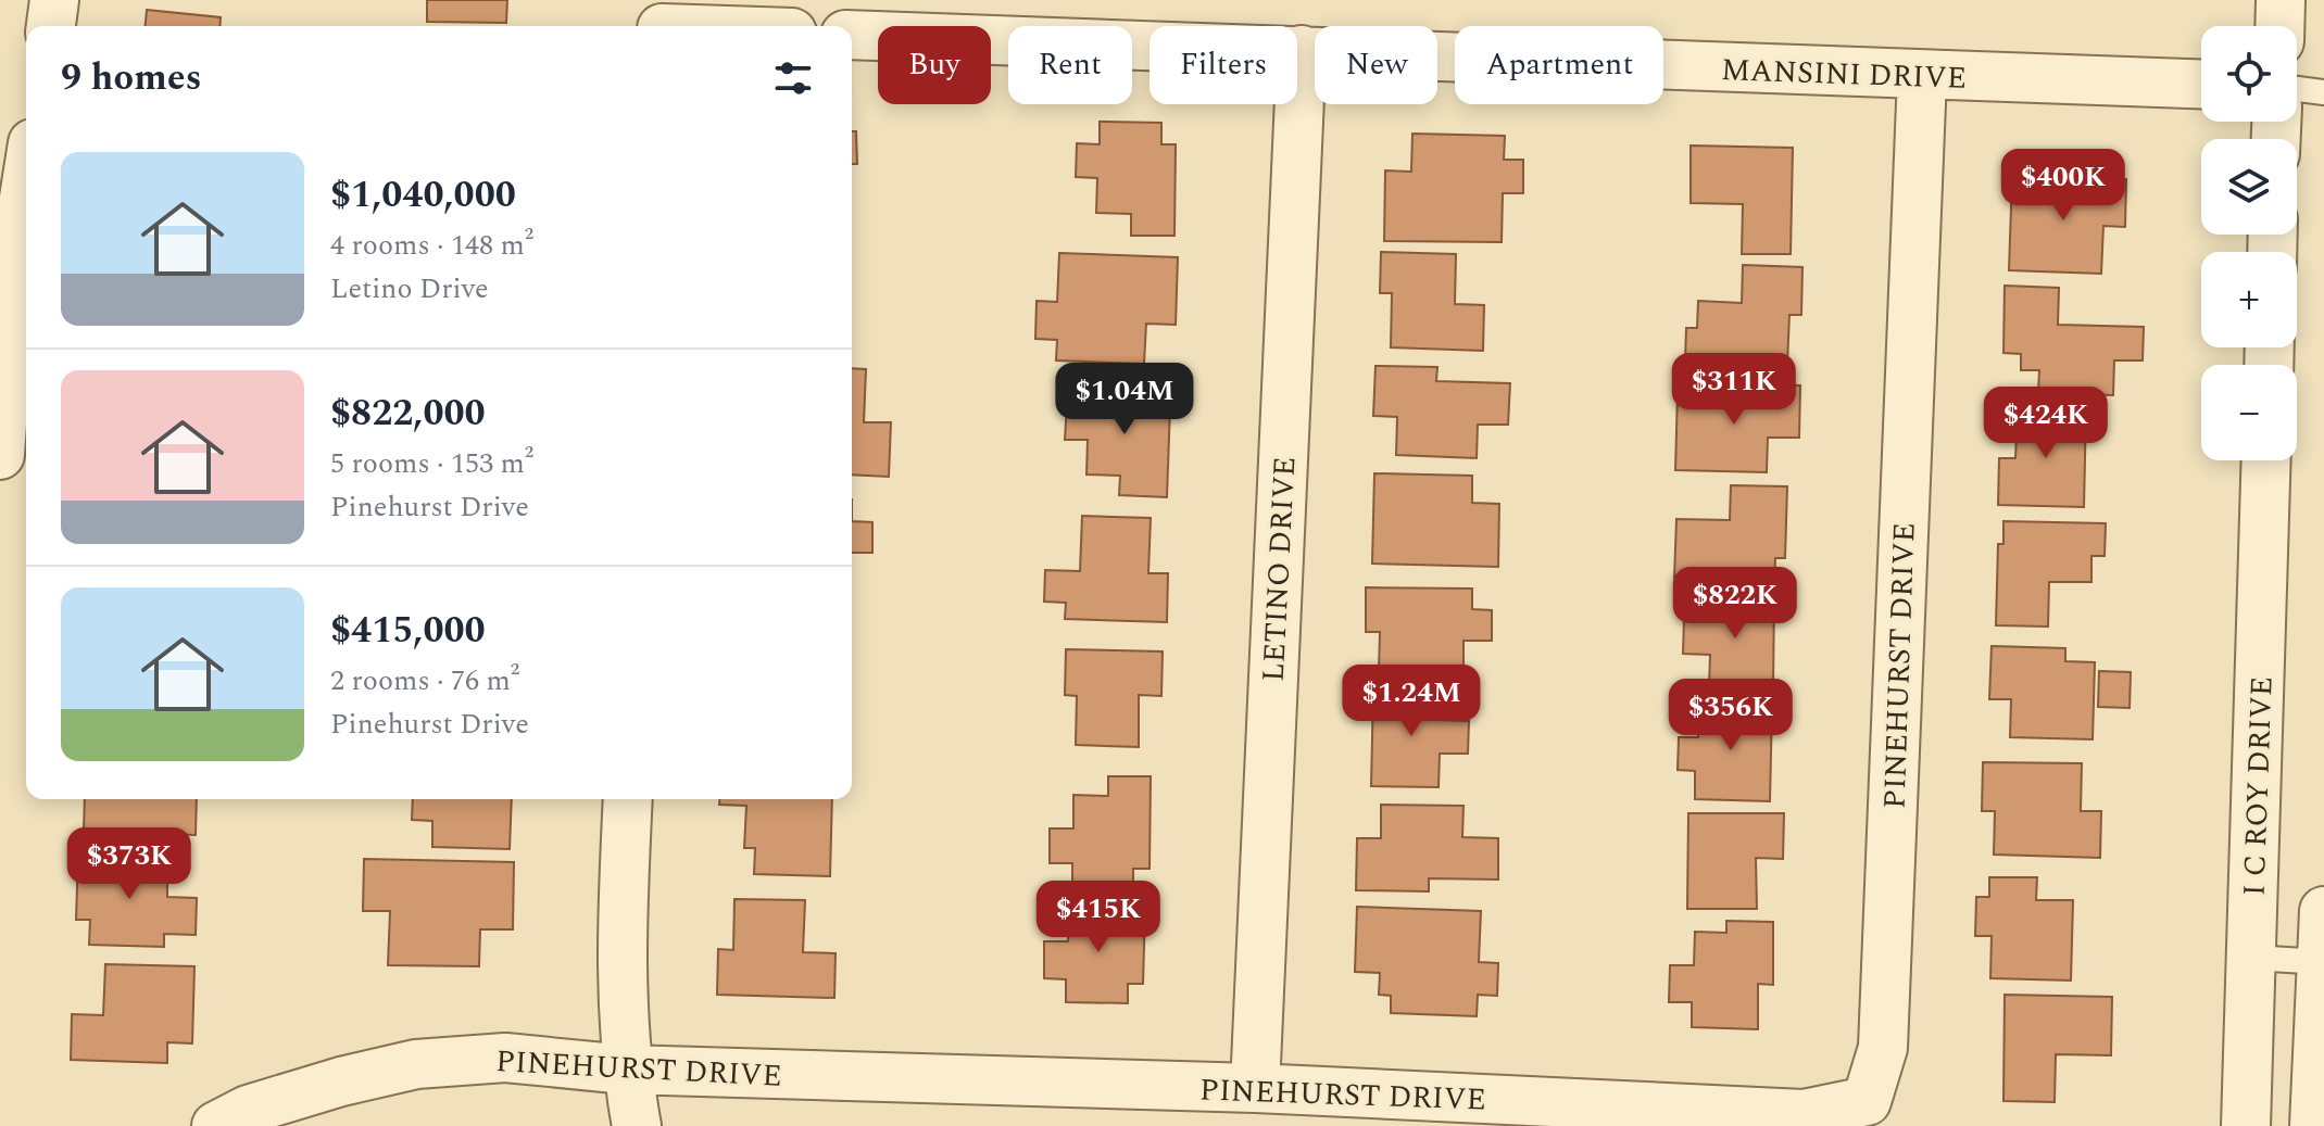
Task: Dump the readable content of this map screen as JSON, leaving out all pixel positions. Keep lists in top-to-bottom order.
{
  "streets": {
    "street": [
      "MANSINI DRIVE",
      "LETINO DRIVE",
      "PINEHURST DRIVE",
      "I C ROY DRIVE"
    ]
  },
  "crossings": [
    ["MANSINI DRIVE", "LETINO DRIVE"],
    ["MANSINI DRIVE", "PINEHURST DRIVE"],
    ["LETINO DRIVE", "PINEHURST DRIVE"]
  ],
  "page": {
    "map_buttons": ["+", "−"],
    "chip": [
      "Buy",
      "Rent",
      "Filters",
      "New",
      "Apartment"
    ],
    "heading": "9 homes",
    "list": [
      {
        "name": "$1,040,000",
        "note": "4 rooms · 148 m² · Letino Drive"
      },
      {
        "name": "$822,000",
        "note": "5 rooms · 153 m² · Pinehurst Drive"
      },
      {
        "name": "$415,000",
        "note": "2 rooms · 76 m² · Pinehurst Drive"
      }
    ],
    "price": [
      "$400K",
      "$311K",
      "$1.04M",
      "$424K",
      "$822K",
      "$1.24M",
      "$356K",
      "$373K",
      "$415K"
    ]
  }
}
